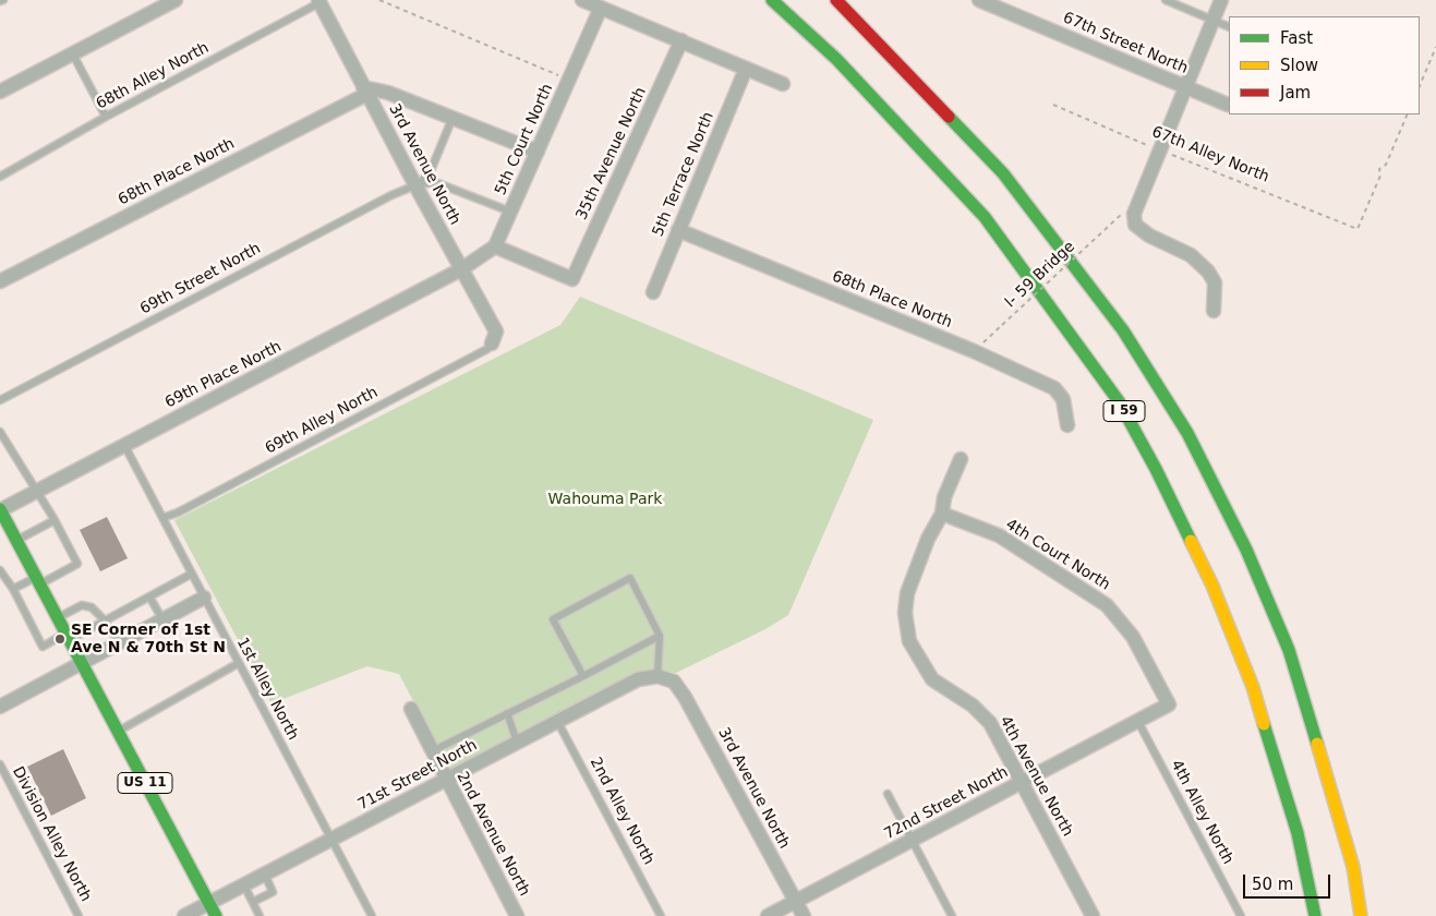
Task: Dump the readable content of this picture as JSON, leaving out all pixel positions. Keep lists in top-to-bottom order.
{
  "streets": {
    "main road": ["I 59", "US 11"],
    "street": [
      "67th Street North",
      "5th Court North",
      "35th Avenue North",
      "3rd Avenue North",
      "68th Place North",
      "5th Terrace North",
      "69th Place North",
      "4th Court North",
      "71st Street North",
      "4th Avenue North",
      "72nd Street North",
      "2nd Avenue North"
    ],
    "lane": [
      "68th Alley North",
      "69th Street North",
      "69th Alley North",
      "1st Alley North",
      "2nd Alley North",
      "4th Alley North",
      "Division Alley North"
    ],
    "path": ["67th Alley North", "I- 59 Bridge"]
  },
  "crossings": [
    ["68th Alley North", "3rd Avenue North"],
    ["5th Court North", "35th Avenue North"],
    ["3rd Avenue North", "68th Place North"],
    ["3rd Avenue North", "69th Street North"],
    ["3rd Avenue North", "69th Place North"],
    ["3rd Avenue North", "69th Alley North"],
    ["3rd Avenue North", "71st Street North"],
    ["3rd Avenue North", "72nd Street North"],
    ["68th Place North", "5th Terrace North"],
    ["68th Place North", "I- 59 Bridge"],
    ["69th Place North", "1st Alley North"],
    ["69th Place North", "US 11"],
    ["69th Alley North", "1st Alley North"],
    ["4th Court North", "4th Avenue North"],
    ["4th Court North", "72nd Street North"],
    ["1st Alley North", "71st Street North"],
    ["71st Street North", "US 11"],
    ["71st Street North", "2nd Alley North"],
    ["71st Street North", "2nd Avenue North"],
    ["4th Avenue North", "72nd Street North"],
    ["72nd Street North", "4th Alley North"]
  ],
  "parks": ["Wahouma Park"],
  "places": ["SE Corner of 1st Ave N & 70th St N"],
  "legend": ["Fast", "Slow", "Jam"],
  "scale_bar": "50 m"
}
